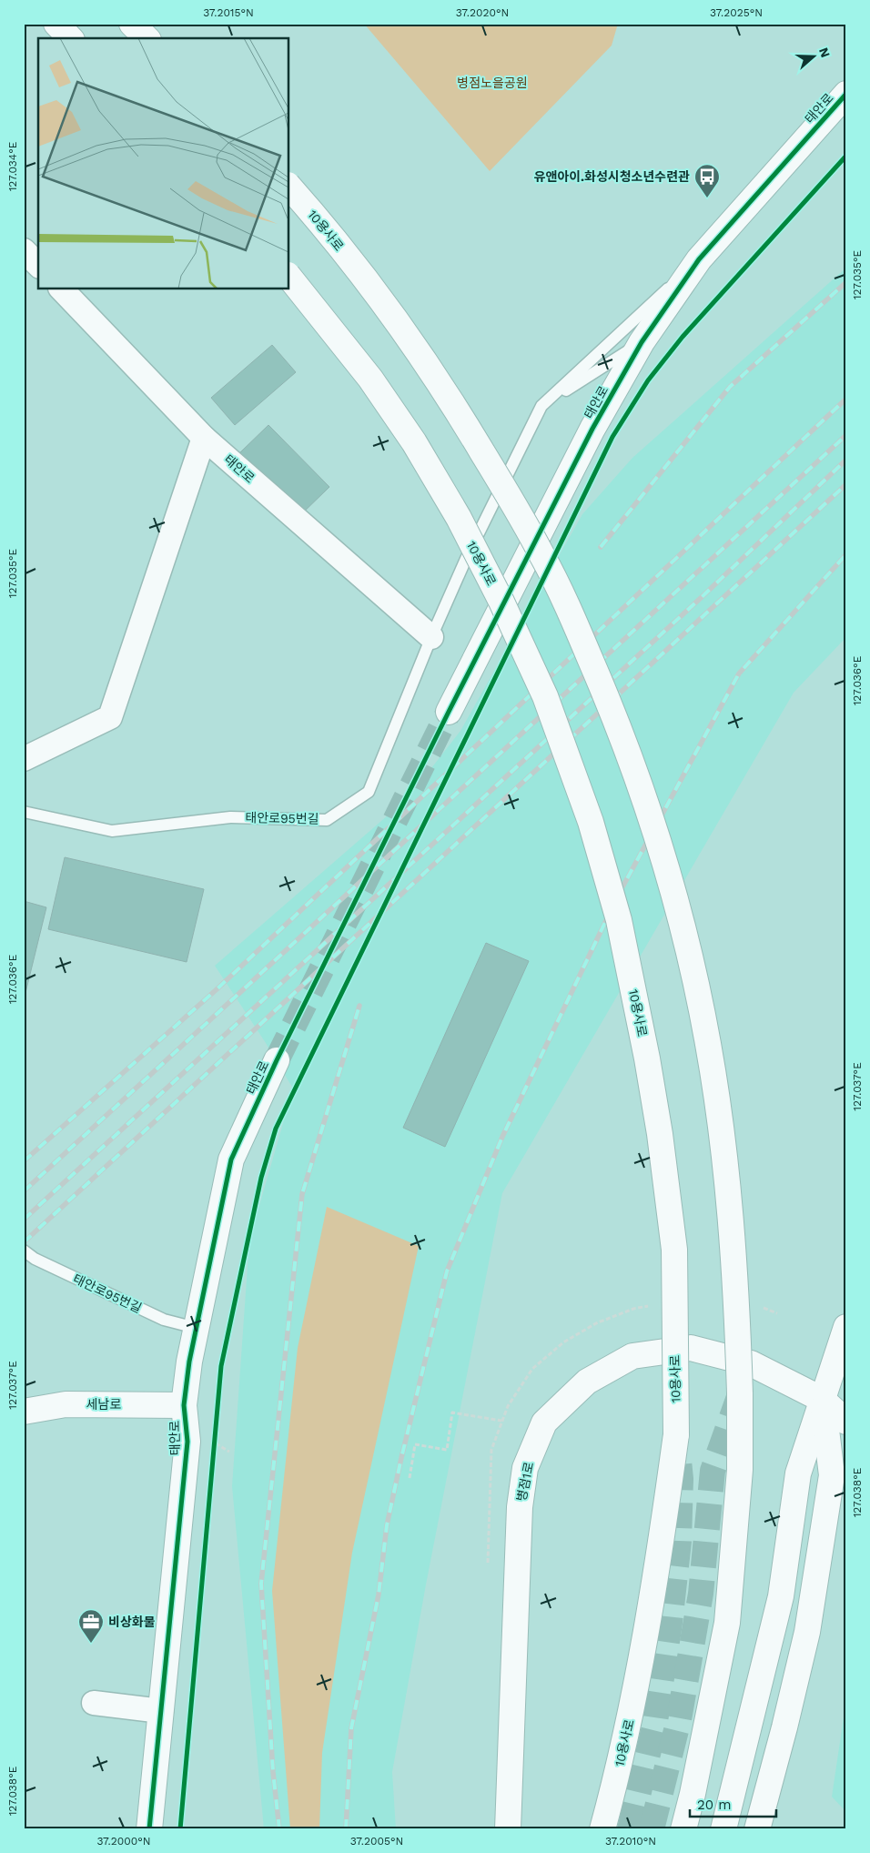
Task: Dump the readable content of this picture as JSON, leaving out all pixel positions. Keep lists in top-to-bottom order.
{
  "streets": {
    "street": [
      "태안로",
      "10용사로",
      "세남로",
      "병점1로"
    ],
    "lane": ["태안로95번길"]
  },
  "crossings": [
    ["태안로", "태안로95번길"],
    ["태안로", "세남로"]
  ],
  "parks": ["병점노을공원"],
  "places": {
    "bus stop": ["유앤아이.화성시청소년수련관"],
    "office": ["비상화물"]
  },
  "scale_bar": "20 m",
  "north": "right",
  "coordinates": [
    "37.2015°N",
    "37.2020°N",
    "37.2025°N",
    "127.034°E",
    "127.035°E",
    "127.036°E",
    "127.037°E",
    "127.038°E",
    "37.2000°N",
    "37.2005°N",
    "37.2010°N"
  ]
}
